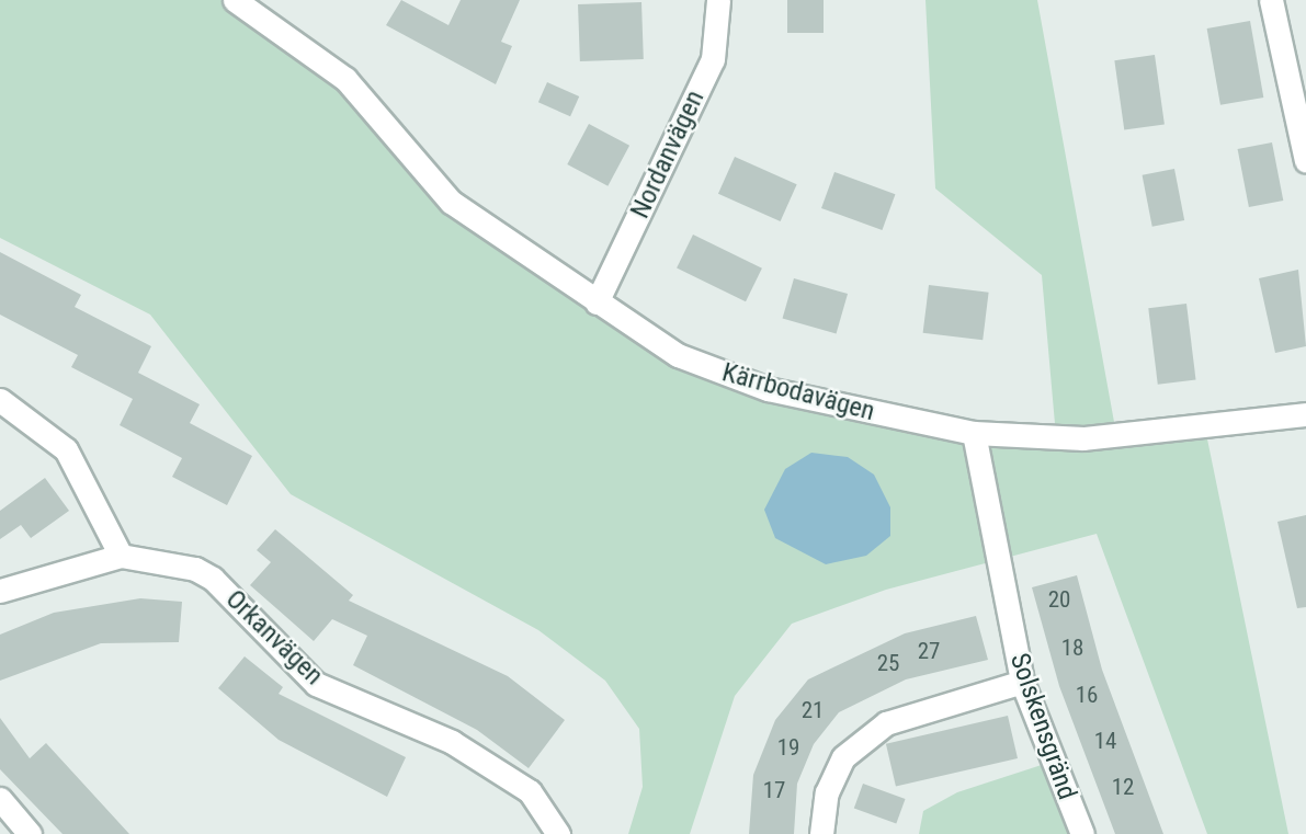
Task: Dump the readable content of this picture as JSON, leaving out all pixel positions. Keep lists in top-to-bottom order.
{
  "streets": {
    "street": [
      "Nordanvägen",
      "Kärrbodavägen",
      "Orkanvägen",
      "Solskensgränd"
    ]
  },
  "crossings": [
    ["Nordanvägen", "Kärrbodavägen"],
    ["Kärrbodavägen", "Solskensgränd"]
  ],
  "house_numbers": [
    "20",
    "18",
    "27",
    "25",
    "16",
    "21",
    "14",
    "19",
    "12",
    "17"
  ]
}
